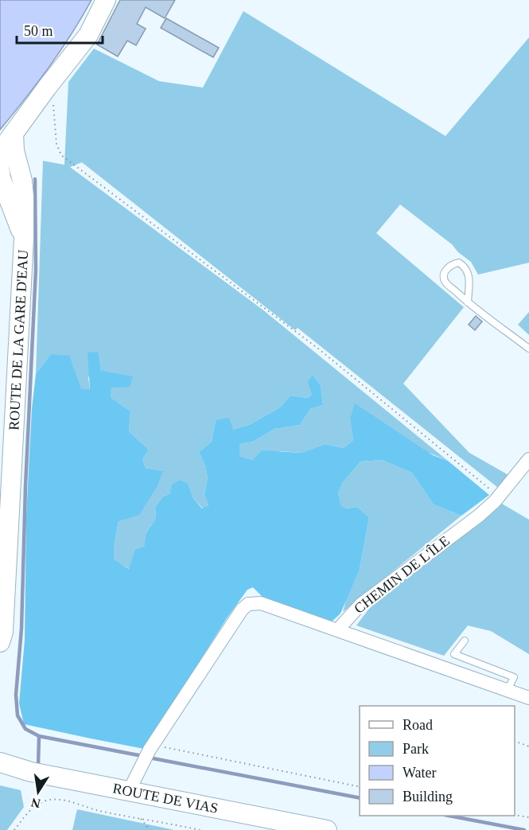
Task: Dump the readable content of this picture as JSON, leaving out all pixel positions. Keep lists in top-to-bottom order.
{
  "streets": {
    "main road": ["ROUTE DE LA GARE D'EAU", "ROUTE DE VIAS"],
    "street": ["CHEMIN DE L'ÎLE"]
  },
  "legend": [
    "Road",
    "Park",
    "Water",
    "Building"
  ],
  "scale_bar": "50 m",
  "north": "bottom"
}
